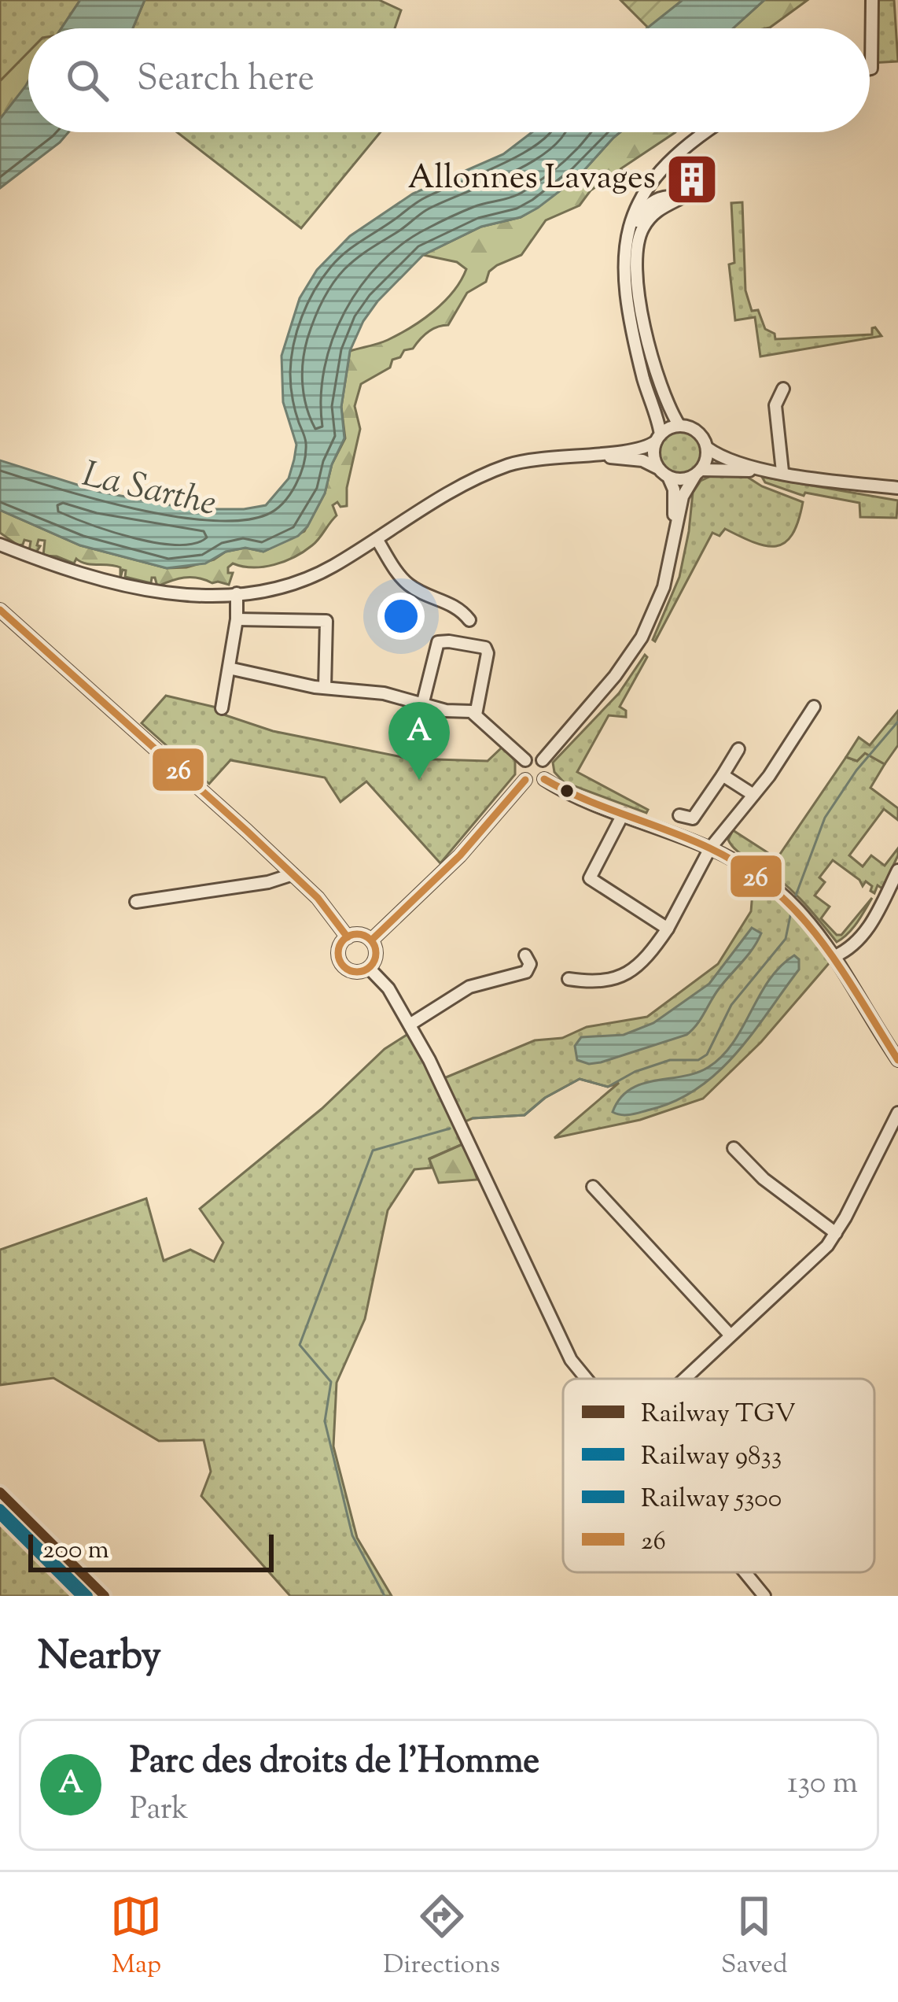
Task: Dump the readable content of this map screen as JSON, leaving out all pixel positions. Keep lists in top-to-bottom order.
{
  "water": ["La Sarthe"],
  "places": {
    "building": ["Allonnes Lavages"]
  },
  "lines": [
    "transit line 26",
    "rail line TGV",
    "rail line 9833",
    "rail line 5300"
  ],
  "legend": [
    "Railway TGV",
    "Railway 9833",
    "Railway 5300",
    "26"
  ],
  "scale_bar": "200 m",
  "page": {
    "search": "Search here",
    "pins": "A",
    "scale": "200 m",
    "heading": "Nearby",
    "list": [
      {
        "mark": "A",
        "name": "Parc des droits de l'Homme",
        "note": "Park",
        "value": "130 m"
      }
    ],
    "nav": ["Map", "Directions", "Saved"]
  }
}
